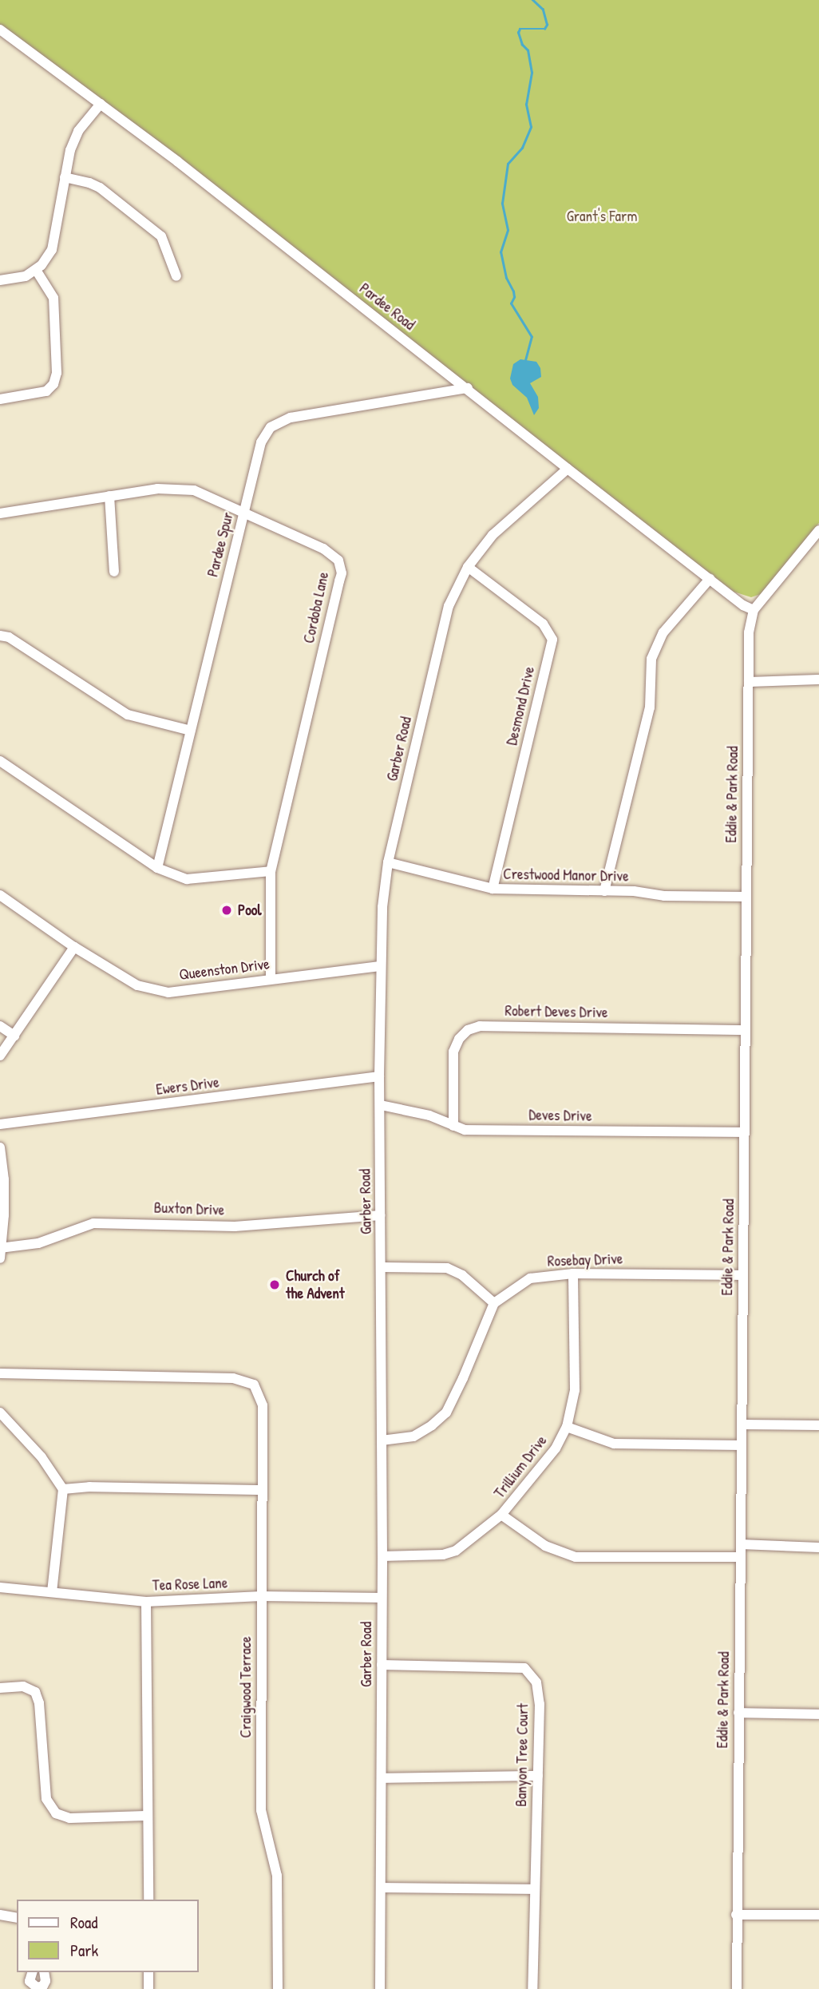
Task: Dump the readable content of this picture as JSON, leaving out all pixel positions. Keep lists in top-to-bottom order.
{
  "streets": {
    "street": [
      "Pardee Road",
      "Pardee Spur",
      "Cordoba Lane",
      "Desmond Drive",
      "Garber Road",
      "Eddie & Park Road",
      "Crestwood Manor Drive",
      "Queenston Drive",
      "Robert Deves Drive",
      "Ewers Drive",
      "Deves Drive",
      "Buxton Drive",
      "Rosebay Drive",
      "Trillium Drive",
      "Tea Rose Lane",
      "Craigwood Terrace",
      "Banyon Tree Court"
    ]
  },
  "crossings": [
    ["Pardee Road", "Pardee Spur"],
    ["Pardee Road", "Garber Road"],
    ["Pardee Road", "Eddie & Park Road"],
    ["Pardee Spur", "Cordoba Lane"],
    ["Cordoba Lane", "Queenston Drive"],
    ["Desmond Drive", "Garber Road"],
    ["Desmond Drive", "Crestwood Manor Drive"],
    ["Garber Road", "Crestwood Manor Drive"],
    ["Garber Road", "Queenston Drive"],
    ["Garber Road", "Ewers Drive"],
    ["Garber Road", "Deves Drive"],
    ["Garber Road", "Buxton Drive"],
    ["Garber Road", "Trillium Drive"],
    ["Garber Road", "Tea Rose Lane"],
    ["Garber Road", "Banyon Tree Court"],
    ["Eddie & Park Road", "Crestwood Manor Drive"],
    ["Eddie & Park Road", "Robert Deves Drive"],
    ["Eddie & Park Road", "Deves Drive"],
    ["Eddie & Park Road", "Rosebay Drive"],
    ["Robert Deves Drive", "Deves Drive"],
    ["Rosebay Drive", "Trillium Drive"],
    ["Tea Rose Lane", "Craigwood Terrace"]
  ],
  "parks": ["Grant's Farm"],
  "places": ["Pool", "Church of the Advent"],
  "legend": ["Road", "Park"]
}
